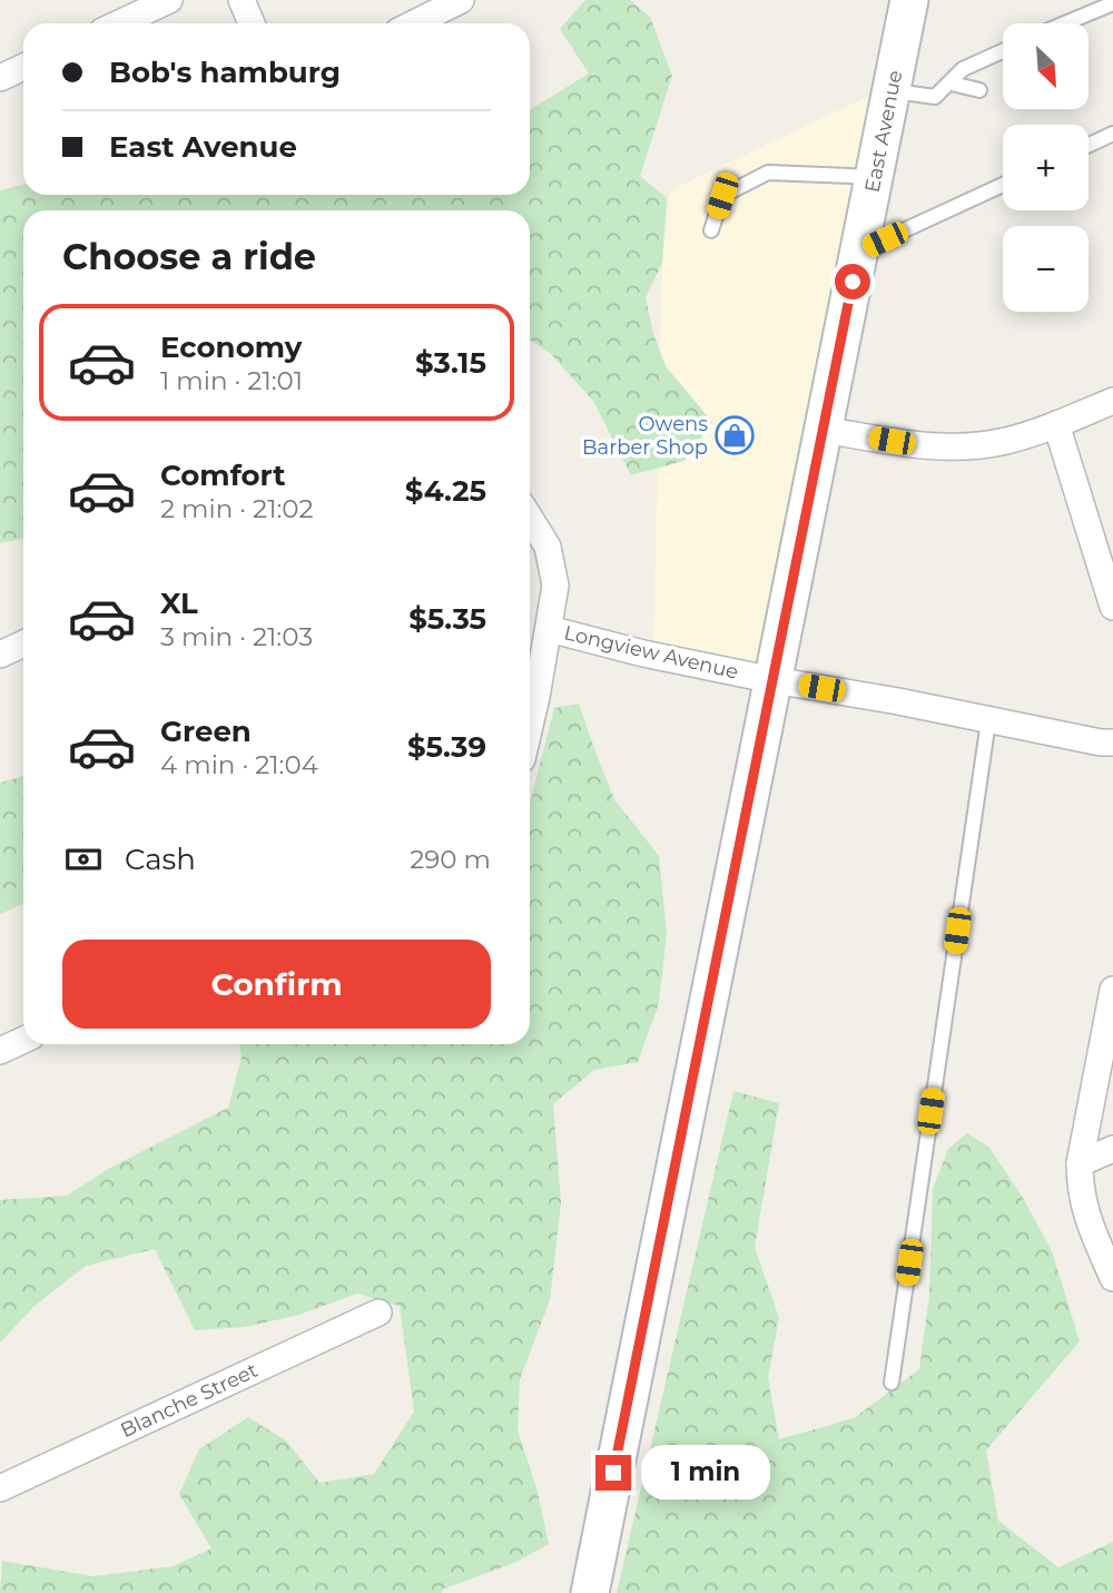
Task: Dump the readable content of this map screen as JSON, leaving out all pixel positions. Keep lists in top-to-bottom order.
{
  "streets": {
    "main road": ["East Avenue"],
    "street": ["Longview Avenue", "Blanche Street"]
  },
  "crossings": [
    ["East Avenue", "Longview Avenue"]
  ],
  "places": {
    "shop": ["Owens Barber Shop"]
  },
  "north": "bottom right",
  "page": {
    "map_buttons": ["+", "−"],
    "banner": ["Bob's hamburg", "East Avenue"],
    "heading": "Choose a ride",
    "list": [
      {
        "name": "Economy",
        "note": "1 min · 21:01",
        "value": "$3.15"
      },
      {
        "name": "Comfort",
        "note": "2 min · 21:02",
        "value": "$4.25"
      },
      {
        "name": "XL",
        "note": "3 min · 21:03",
        "value": "$5.35"
      },
      {
        "name": "Green",
        "note": "4 min · 21:04",
        "value": "$5.39"
      }
    ],
    "pay": ["Cash", "290 m"],
    "buttons": "Confirm",
    "bubble": "1 min"
  }
}
